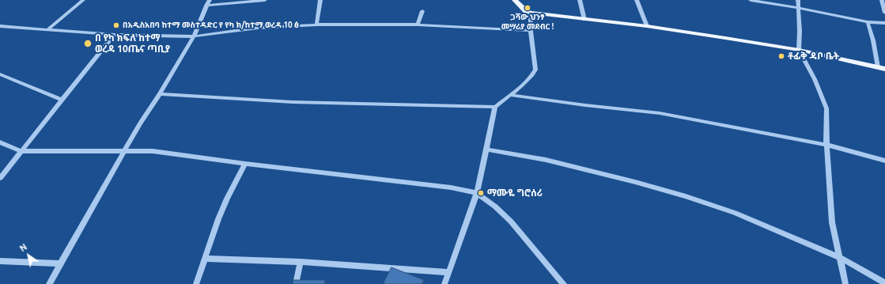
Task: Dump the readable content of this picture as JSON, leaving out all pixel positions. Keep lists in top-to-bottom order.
{
  "places": [
    "ጋሻው ህንፃ መሣሪያ መደብር !",
    "በአዲስአበባ ከተማ መስተዳድር የ የካ ክ/ከተማ ወረዳ 10 ፅ",
    "በ የካ ክፍለ ከተማ ወረዳ 10ጤና ጣቢያ",
    "ቶፊቅ ዳቦ ቤት",
    "ማሙዬ ግሮሰሪ"
  ],
  "north": "top left"
}
